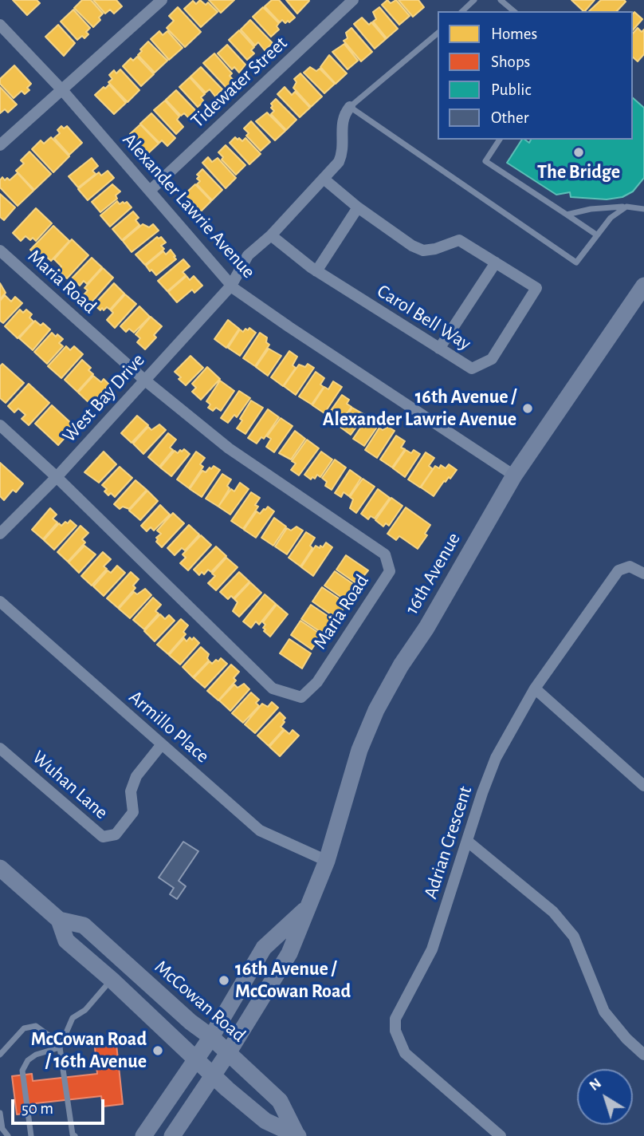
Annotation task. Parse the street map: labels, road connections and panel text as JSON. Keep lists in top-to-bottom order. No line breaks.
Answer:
{"streets":{"main road":["16th Avenue","McCowan Road"],"street":["Tidewater Street","Alexander Lawrie Avenue","Maria Road","Carol Bell Way","West Bay Drive","Armillo Place","Wuhan Lane","Adrian Crescent"]},"crossings":[["Tidewater Street","Alexander Lawrie Avenue"],["Alexander Lawrie Avenue","West Bay Drive"],["Alexander Lawrie Avenue","16th Avenue"],["Maria Road","West Bay Drive"],["Carol Bell Way","West Bay Drive"],["16th Avenue","Armillo Place"],["16th Avenue","McCowan Road"],["Armillo Place","Wuhan Lane"]],"places":["The Bridge","16th Avenue / Alexander Lawrie Avenue","16th Avenue / McCowan Road","McCowan Road / 16th Avenue"],"legend":["Homes","Shops","Public","Other"],"scale_bar":"50 m","north":"top left"}
